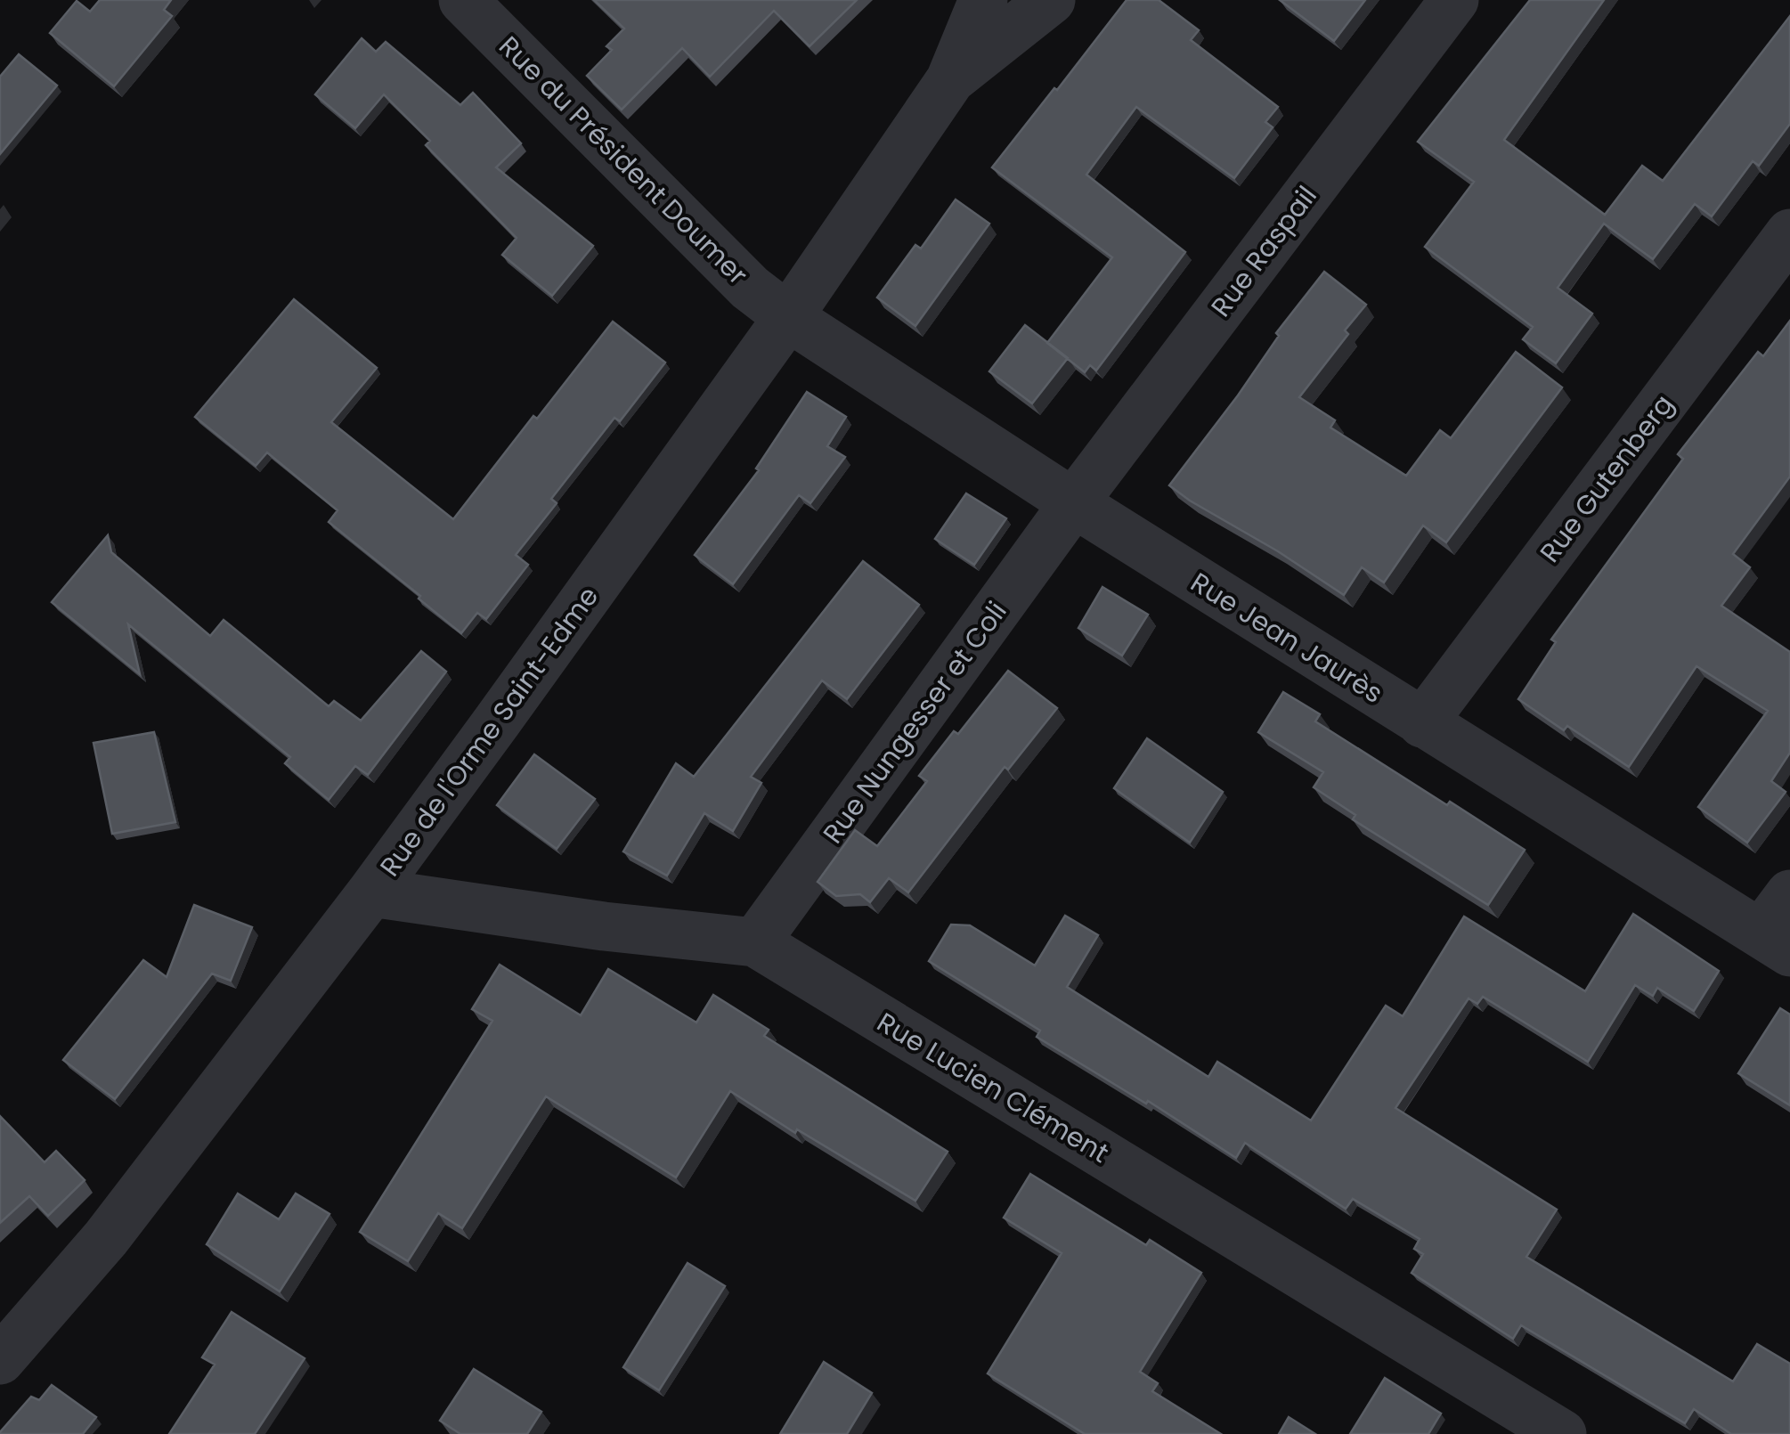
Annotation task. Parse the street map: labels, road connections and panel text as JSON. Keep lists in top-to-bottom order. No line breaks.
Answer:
{"streets":{"street":["Rue du Président Doumer","Rue Raspail","Rue Gutenberg","Rue Jean Jaurès","Rue Nungesser et Coli","Rue de l'Orme Saint-Edme","Rue Lucien Clément"]},"crossings":[["Rue du Président Doumer","Rue Jean Jaurès"],["Rue du Président Doumer","Rue de l'Orme Saint-Edme"],["Rue Raspail","Rue Jean Jaurès"],["Rue Raspail","Rue Nungesser et Coli"],["Rue Gutenberg","Rue Jean Jaurès"],["Rue Jean Jaurès","Rue Nungesser et Coli"],["Rue Jean Jaurès","Rue de l'Orme Saint-Edme"],["Rue Nungesser et Coli","Rue Lucien Clément"],["Rue de l'Orme Saint-Edme","Rue Lucien Clément"]]}
